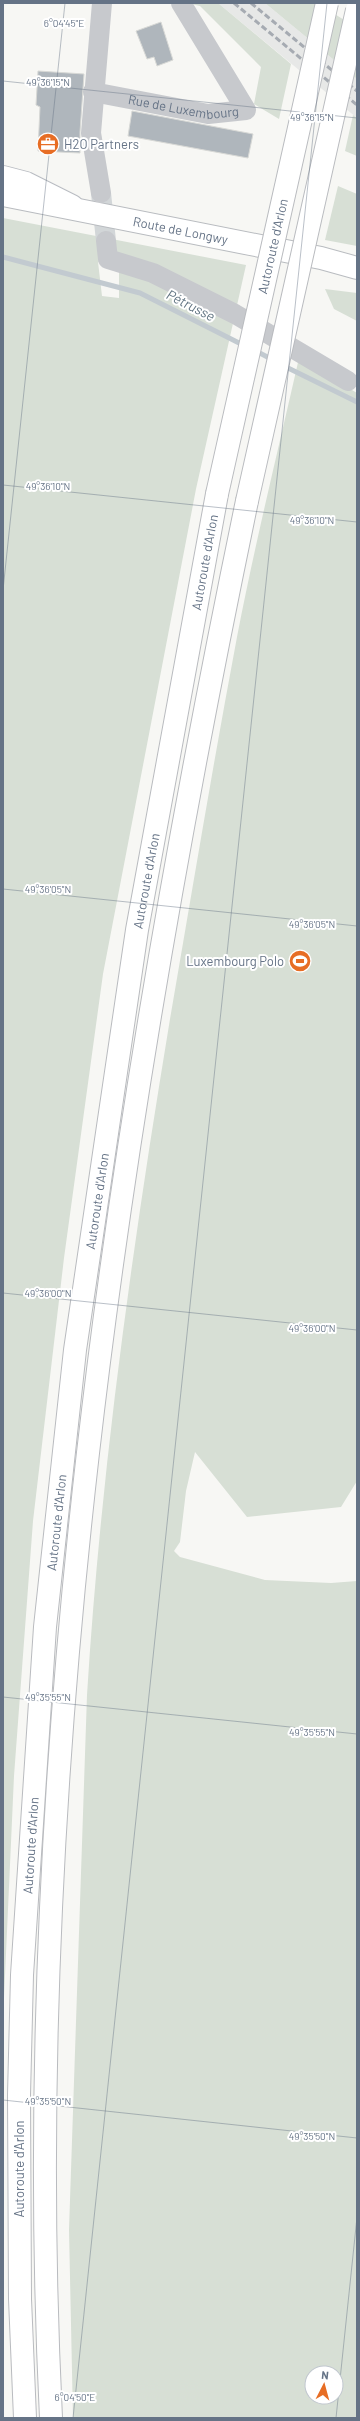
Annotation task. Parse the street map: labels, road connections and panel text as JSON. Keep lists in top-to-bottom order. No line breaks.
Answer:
{"streets":{"main road":["Route de Longwy","Autoroute d'Arlon"],"street":["Rue de Luxembourg"]},"water":["Pétrusse"],"places":{"office":["H2O Partners"],"sports":["Luxembourg Polo"]},"north":"top","coordinates":["6°04'45\"E","49°36'15\"N","49°36'10\"N","49°36'05\"N","49°36'00\"N","49°35'55\"N","49°35'50\"N","6°04'50\"E"]}
